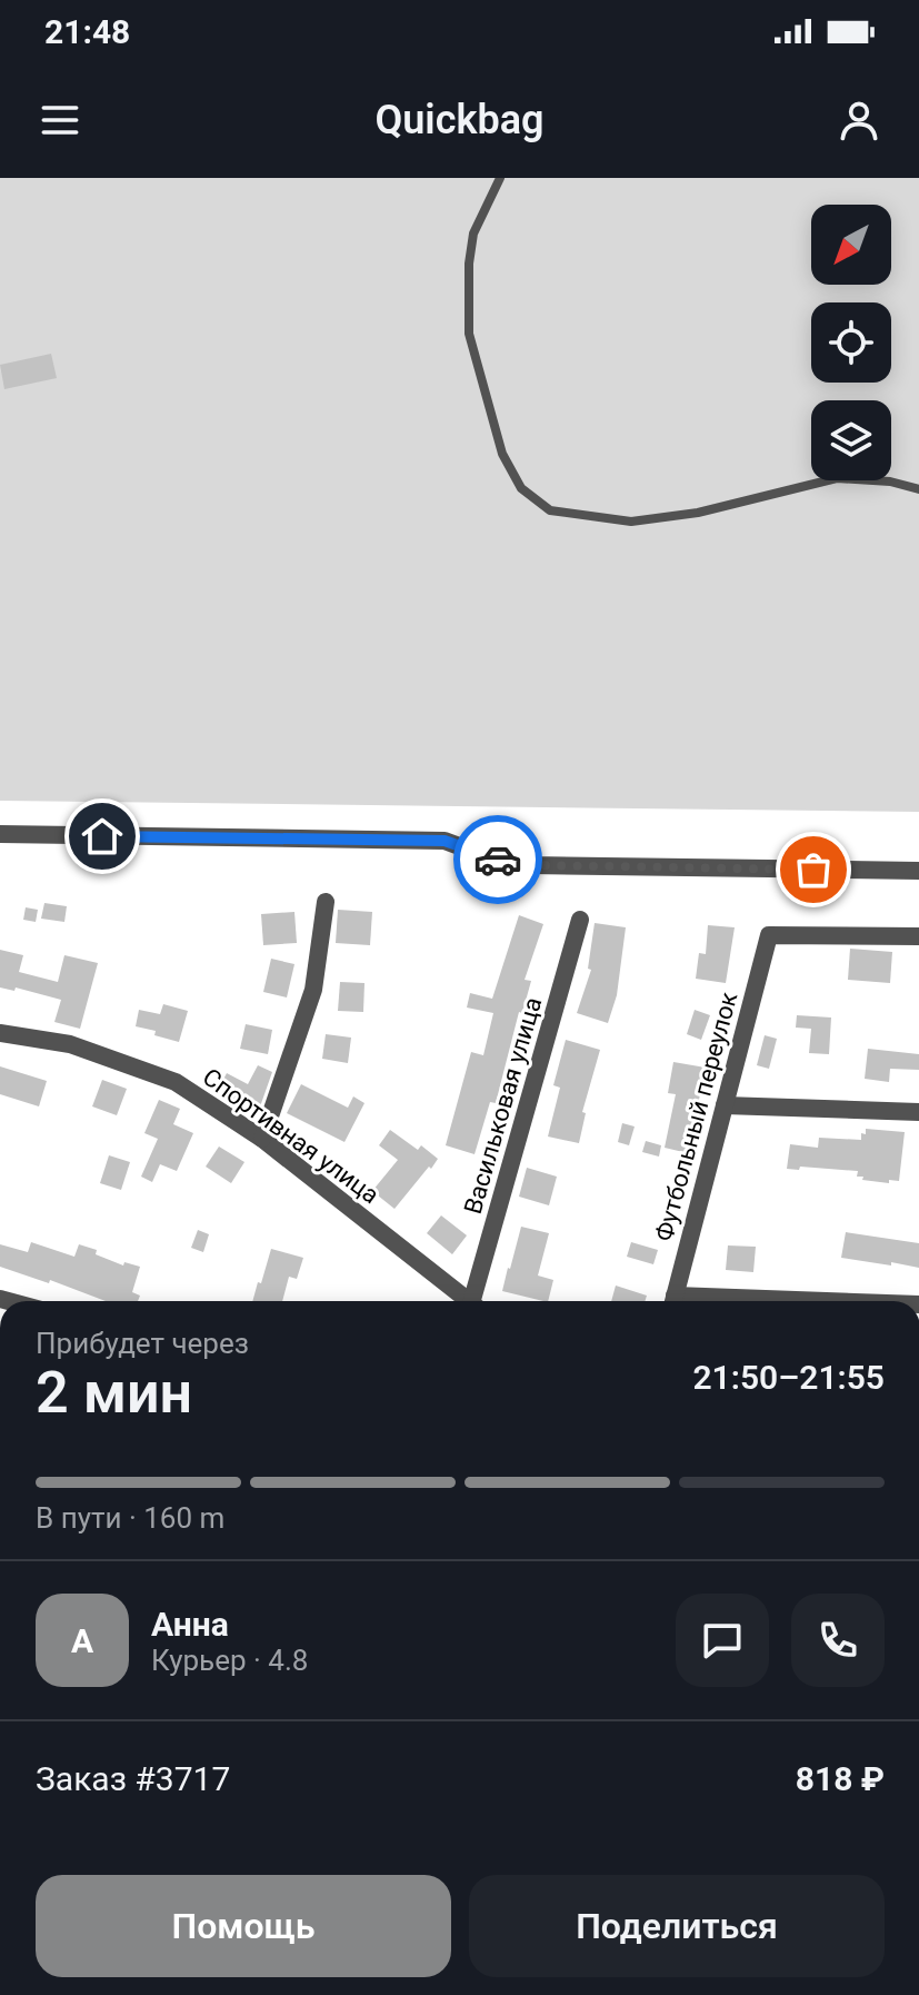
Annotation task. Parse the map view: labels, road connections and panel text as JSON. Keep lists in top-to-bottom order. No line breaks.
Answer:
{"streets":{"street":["Васильковая улица","Футбольный переулок","Спортивная улица"]},"north":"bottom left","page":{"status":"21:48","header":"Quickbag","heading":["2 мин","Прибудет через","21:50–21:55"],"panel":["Анна","Курьер · 4.8","Заказ #3717","818 ₽"],"bar":"В пути · 160 m","round":"А","buttons":["Помощь","Поделиться"]}}
